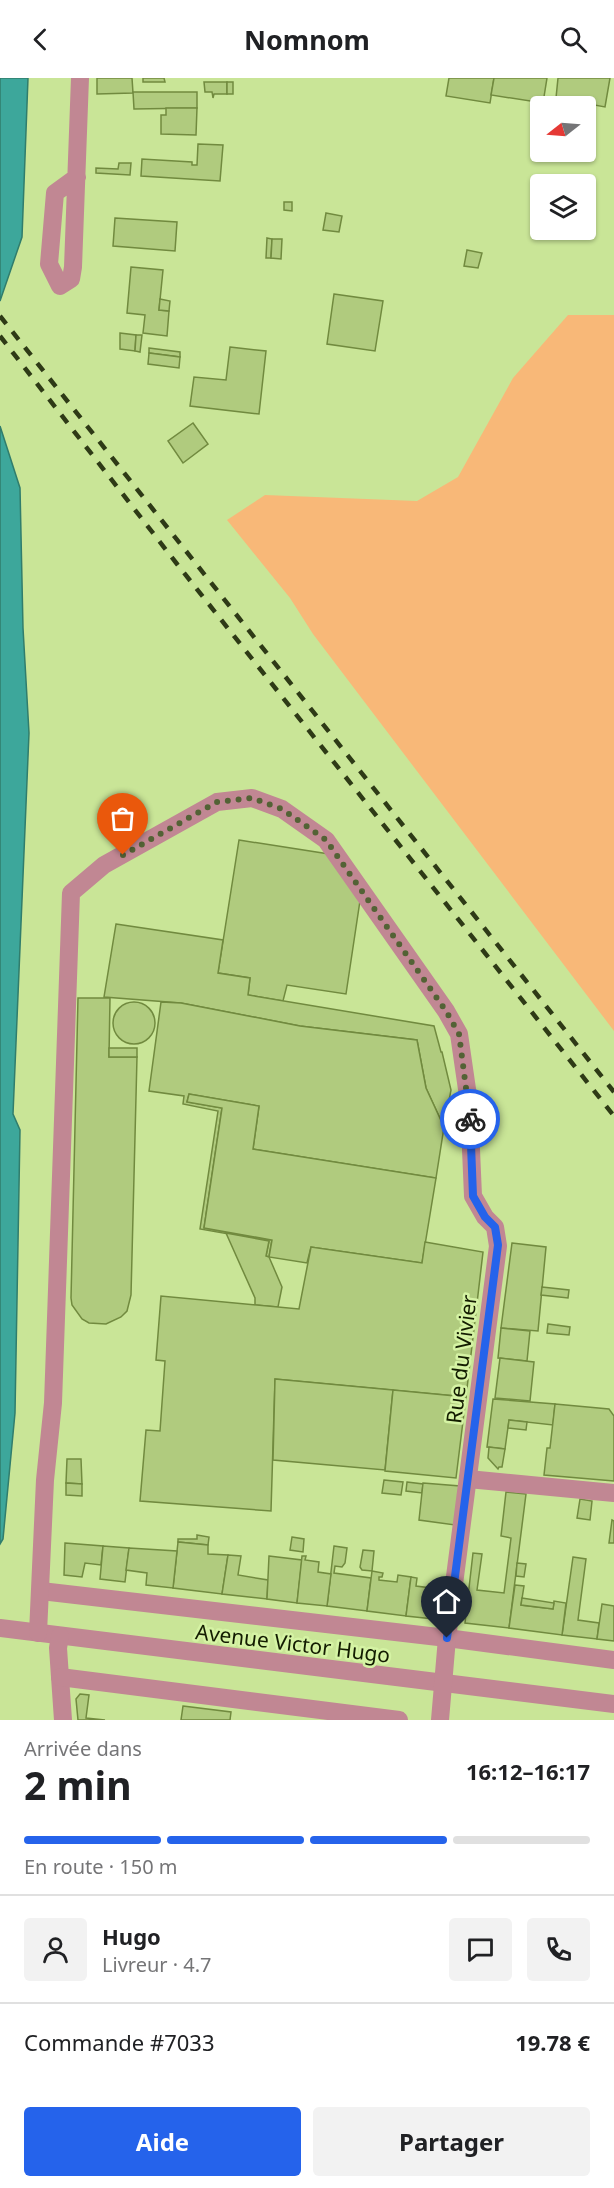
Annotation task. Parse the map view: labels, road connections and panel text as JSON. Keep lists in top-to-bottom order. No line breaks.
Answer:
{"streets":{"street":["Rue du Vivier","Avenue Victor Hugo"]},"crossings":[["Rue du Vivier","Avenue Victor Hugo"]],"north":"left","page":{"header":"Nomnom","heading":["2 min","Arrivée dans","16:12–16:17"],"panel":["Hugo","Livreur · 4.7","Commande #7033","19.78 €"],"bar":"En route · 150 m","buttons":["Aide","Partager"]}}
